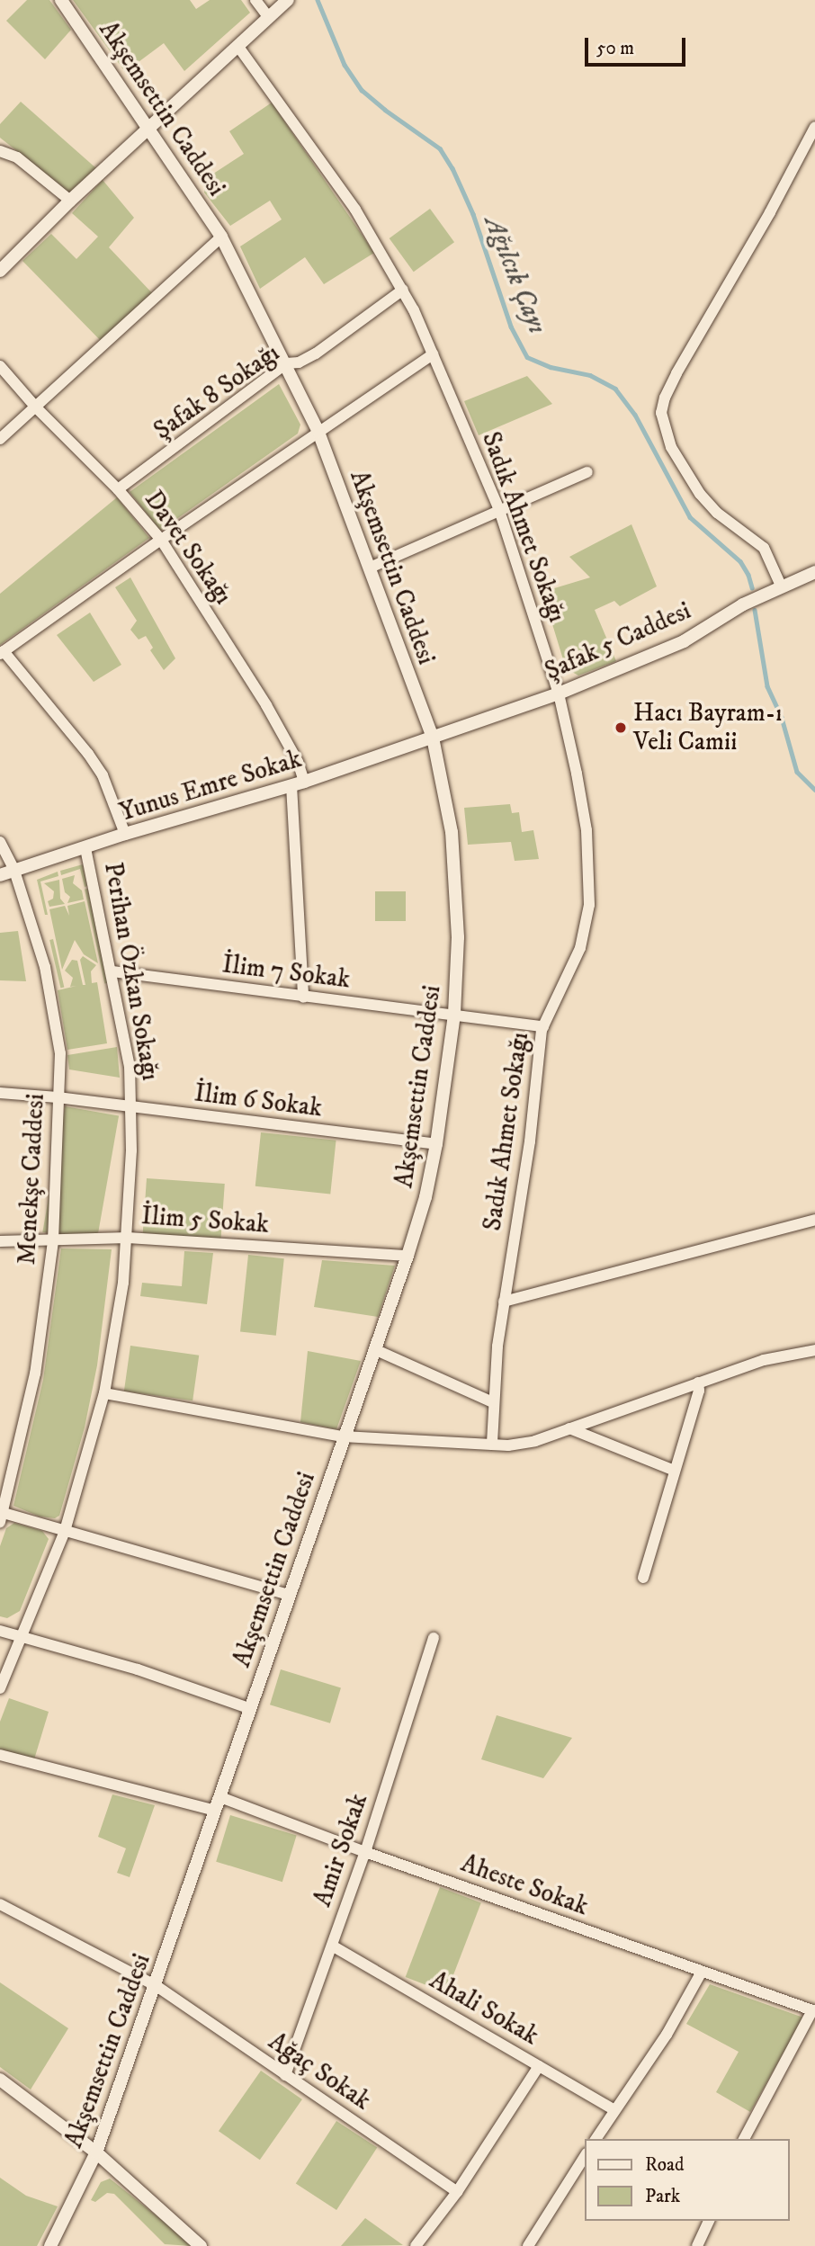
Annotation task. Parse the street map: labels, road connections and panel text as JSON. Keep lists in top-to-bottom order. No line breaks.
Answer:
{"streets":{"street":["Akşemsettin Caddesi","Şafak 8 Sokağı","Sadık Ahmet Sokağı","Davet Sokağı","Şafak 5 Caddesi","Yunus Emre Sokak","Perihan Özkan Sokağı","İlim 7 Sokak","İlim 6 Sokak","Menekşe Caddesi","İlim 5 Sokak","Amir Sokak","Aheste Sokak","Ahali Sokak","Ağaç Sokak"]},"crossings":[["Akşemsettin Caddesi","Şafak 8 Sokağı"],["Akşemsettin Caddesi","Şafak 5 Caddesi"],["Akşemsettin Caddesi","Yunus Emre Sokak"],["Akşemsettin Caddesi","İlim 7 Sokak"],["Akşemsettin Caddesi","İlim 6 Sokak"],["Akşemsettin Caddesi","İlim 5 Sokak"],["Akşemsettin Caddesi","Aheste Sokak"],["Akşemsettin Caddesi","Ağaç Sokak"],["Şafak 8 Sokağı","Sadık Ahmet Sokağı"],["Şafak 8 Sokağı","Davet Sokağı"],["Sadık Ahmet Sokağı","Şafak 5 Caddesi"],["Sadık Ahmet Sokağı","İlim 7 Sokak"],["Davet Sokağı","Yunus Emre Sokak"],["Davet Sokağı","İlim 7 Sokak"],["Şafak 5 Caddesi","Yunus Emre Sokak"],["Yunus Emre Sokak","Perihan Özkan Sokağı"],["Yunus Emre Sokak","Menekşe Caddesi"],["Perihan Özkan Sokağı","İlim 7 Sokak"],["Perihan Özkan Sokağı","İlim 6 Sokak"],["Perihan Özkan Sokağı","İlim 5 Sokak"],["İlim 6 Sokak","Menekşe Caddesi"],["Menekşe Caddesi","İlim 5 Sokak"],["Amir Sokak","Aheste Sokak"],["Amir Sokak","Ahali Sokak"],["Amir Sokak","Ağaç Sokak"]],"water":["Ağılcık Çayı"],"places":["Hacı Bayram-ı Veli Camii"],"legend":["Road","Park"],"scale_bar":"50 m"}
